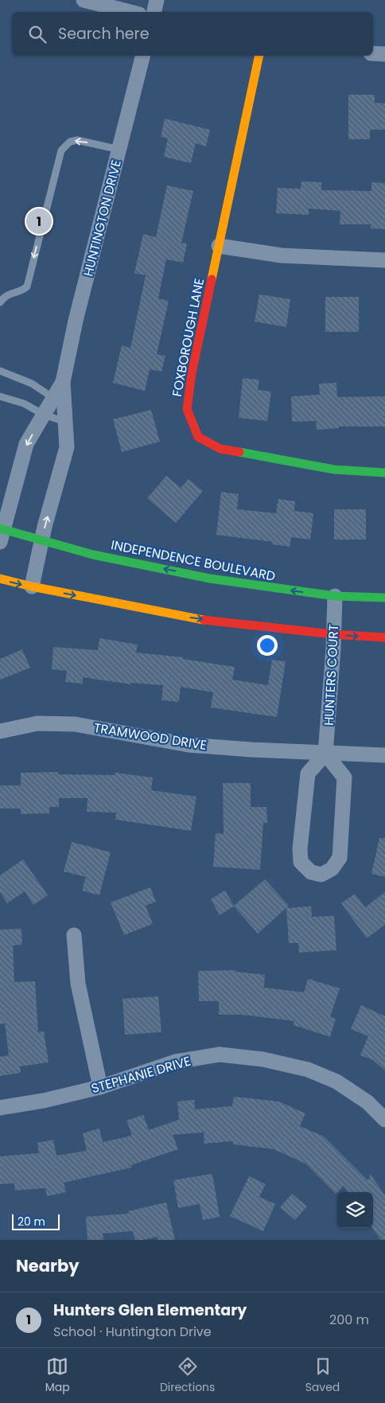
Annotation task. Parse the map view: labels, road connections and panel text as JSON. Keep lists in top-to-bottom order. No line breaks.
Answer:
{"streets":{"main road":["FOXBOROUGH LANE","INDEPENDENCE BOULEVARD"],"street":["HUNTINGTON DRIVE","HUNTERS COURT","TRAMWOOD DRIVE","STEPHANIE DRIVE"]},"crossings":[["HUNTINGTON DRIVE","INDEPENDENCE BOULEVARD"],["INDEPENDENCE BOULEVARD","HUNTERS COURT"],["HUNTERS COURT","TRAMWOOD DRIVE"]],"scale_bar":"20 m","page":{"search":"Search here","pins":"1","scale":"20 m","heading":"Nearby","list":[{"mark":"1","name":"Hunters Glen Elementary","note":"School · Huntington Drive","value":"200 m"}],"nav":["Map","Directions","Saved"]}}
